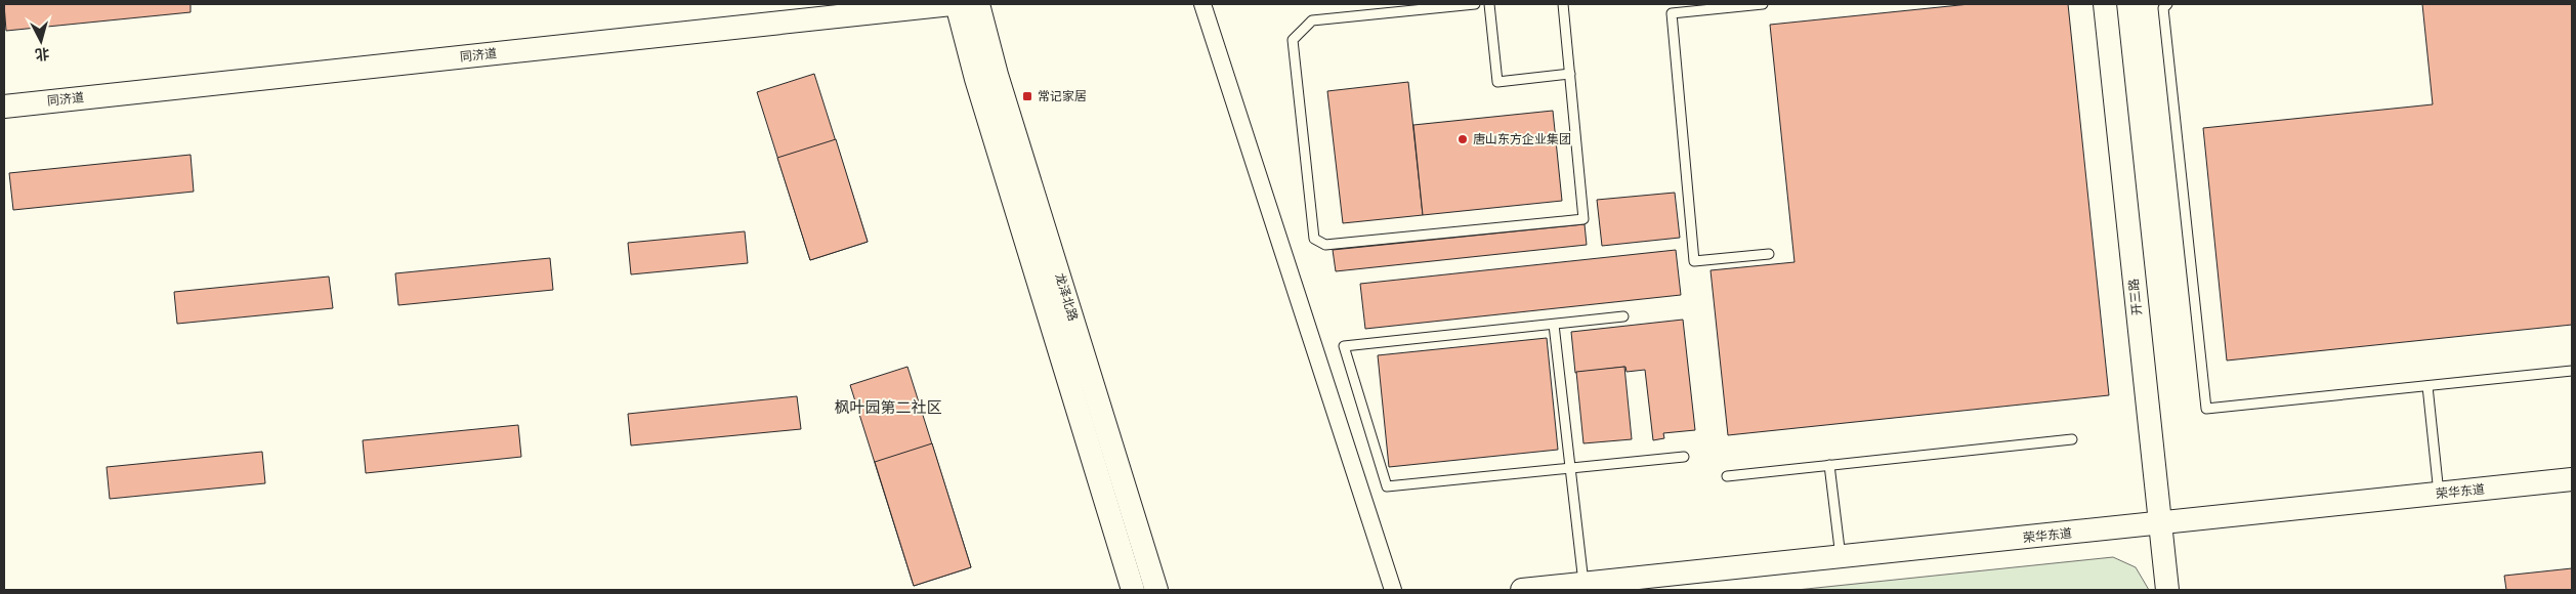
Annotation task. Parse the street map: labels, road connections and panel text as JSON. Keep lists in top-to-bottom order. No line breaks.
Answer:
{"streets":{"street":["同济道","龙泽北路","开三路","荣华东道"]},"crossings":[["开三路","荣华东道"]],"districts":["枫叶园第二社区"],"places":{"transit":["常记家居"],"other":["唐山东方企业集团"]},"north":"bottom"}
